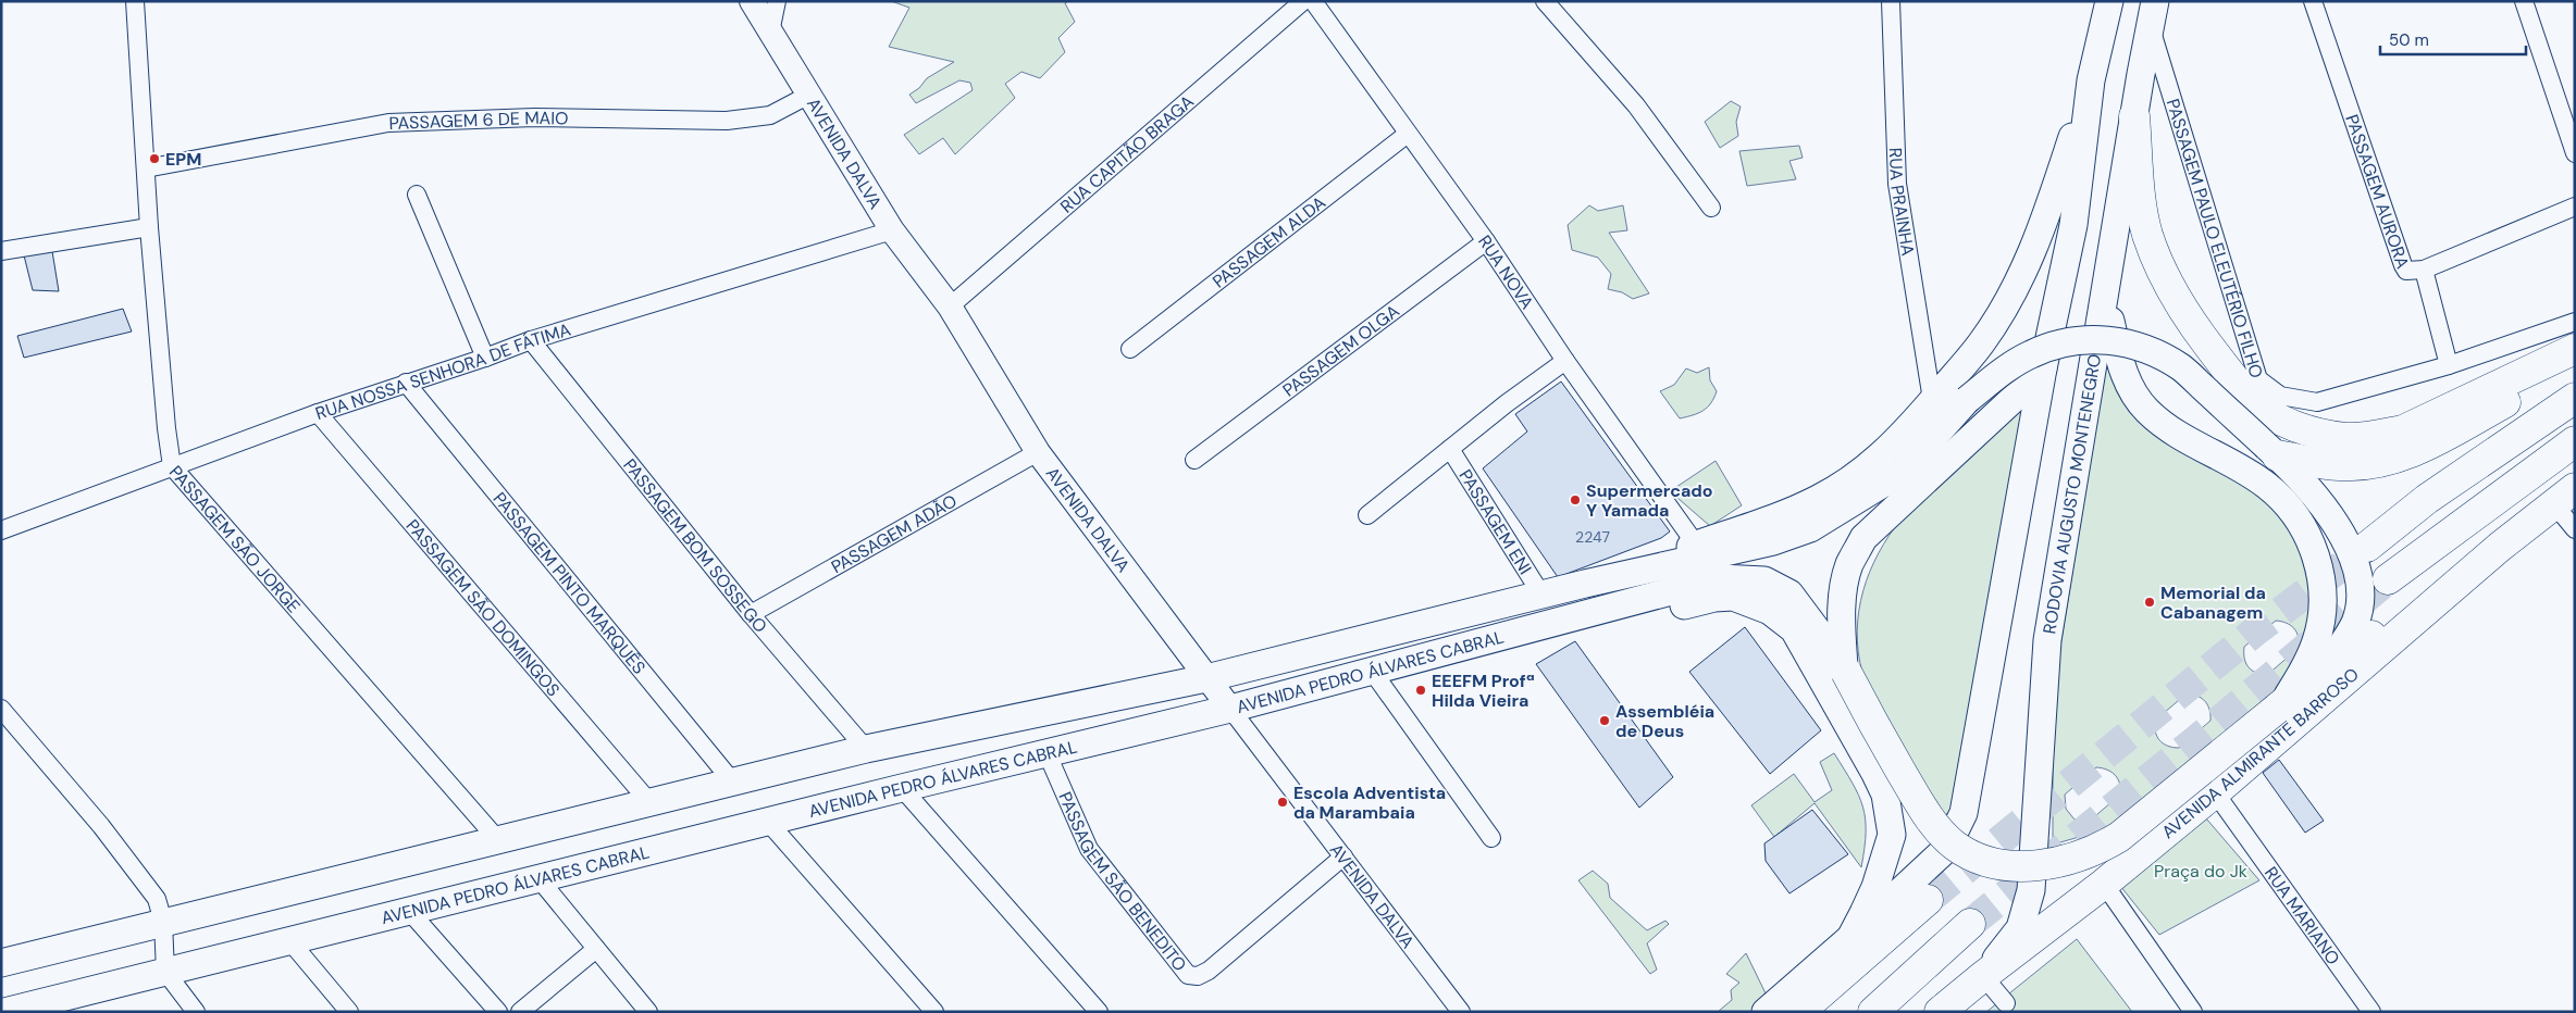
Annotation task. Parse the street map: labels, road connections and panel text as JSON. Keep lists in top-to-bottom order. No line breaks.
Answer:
{"streets":{"highway":["AVENIDA ALMIRANTE BARROSO"],"main road":["RODOVIA AUGUSTO MONTENEGRO","AVENIDA PEDRO ÁLVARES CABRAL"],"street":["PASSAGEM 6 DE MAIO","AVENIDA DALVA","RUA CAPITÃO BRAGA","PASSAGEM AURORA","RUA PRAINHA","PASSAGEM PAULO ELEUTÉRIO FILHO","PASSAGEM ALDA","RUA NOVA","PASSAGEM OLGA","RUA NOSSA SENHORA DE FÁTIMA","PASSAGEM ENI","PASSAGEM ADÃO","PASSAGEM SÃO JORGE","PASSAGEM BOM SOSSEGO","PASSAGEM PINTO MARQUÊS","PASSAGEM SÃO DOMINGOS","PASSAGEM SÃO BENEDITO","RUA MARIANO"]},"crossings":[["PASSAGEM 6 DE MAIO","AVENIDA DALVA"],["PASSAGEM 6 DE MAIO","PASSAGEM SÃO JORGE"],["AVENIDA DALVA","RUA CAPITÃO BRAGA"],["AVENIDA DALVA","RUA NOSSA SENHORA DE FÁTIMA"],["AVENIDA DALVA","PASSAGEM ADÃO"],["AVENIDA DALVA","AVENIDA PEDRO ÁLVARES CABRAL"],["AVENIDA DALVA","PASSAGEM SÃO BENEDITO"],["PASSAGEM AURORA","PASSAGEM PAULO ELEUTÉRIO FILHO"],["PASSAGEM PAULO ELEUTÉRIO FILHO","RODOVIA AUGUSTO MONTENEGRO"],["PASSAGEM ALDA","RUA NOVA"],["RUA NOVA","PASSAGEM OLGA"],["RUA NOVA","PASSAGEM ENI"],["RUA NOSSA SENHORA DE FÁTIMA","PASSAGEM SÃO JORGE"],["RUA NOSSA SENHORA DE FÁTIMA","PASSAGEM BOM SOSSEGO"],["RUA NOSSA SENHORA DE FÁTIMA","PASSAGEM PINTO MARQUÊS"],["RUA NOSSA SENHORA DE FÁTIMA","PASSAGEM SÃO DOMINGOS"],["RODOVIA AUGUSTO MONTENEGRO","AVENIDA ALMIRANTE BARROSO"],["PASSAGEM ENI","AVENIDA PEDRO ÁLVARES CABRAL"],["PASSAGEM ADÃO","PASSAGEM BOM SOSSEGO"],["PASSAGEM SÃO JORGE","AVENIDA PEDRO ÁLVARES CABRAL"],["PASSAGEM BOM SOSSEGO","AVENIDA PEDRO ÁLVARES CABRAL"],["PASSAGEM PINTO MARQUÊS","AVENIDA PEDRO ÁLVARES CABRAL"],["PASSAGEM SÃO DOMINGOS","AVENIDA PEDRO ÁLVARES CABRAL"],["AVENIDA PEDRO ÁLVARES CABRAL","PASSAGEM SÃO BENEDITO"],["AVENIDA ALMIRANTE BARROSO","RUA MARIANO"]],"parks":["Praça do Jk"],"places":["EPM","Supermercado Y Yamada","Memorial da Cabanagem","EEEFM Profª Hilda Vieira","Assembléia de Deus","Escola Adventista da Marambaia"],"house_numbers":["2247"],"scale_bar":"50 m"}
